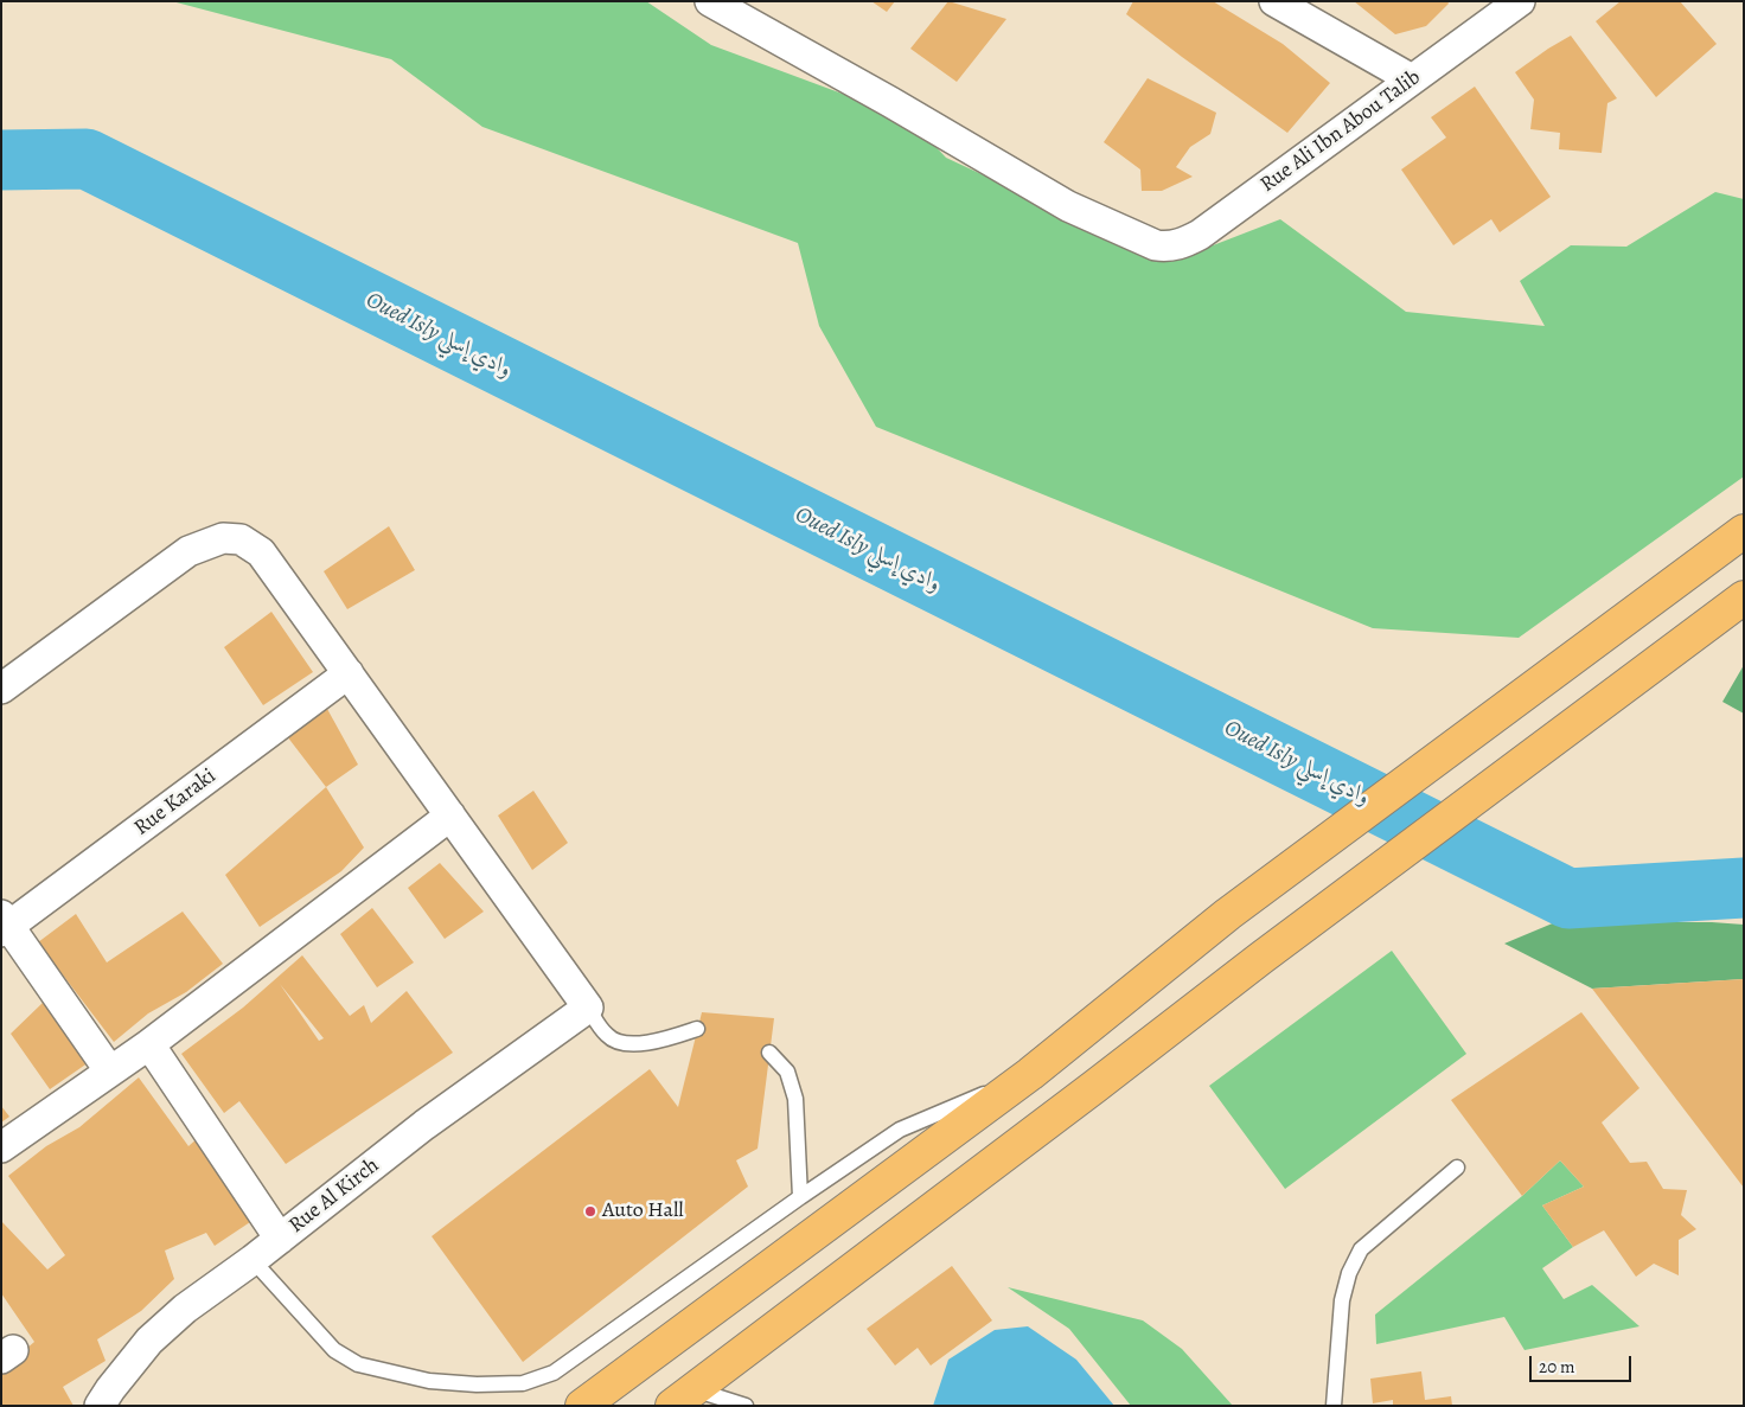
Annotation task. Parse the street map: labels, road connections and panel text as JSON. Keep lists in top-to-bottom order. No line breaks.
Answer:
{"streets":{"street":["Rue Ali Ibn Abou Talib","Rue Karaki","Rue Al Kirch"]},"water":["Oued Isly وادي إسلي"],"places":["Auto Hall"],"scale_bar":"20 m"}
